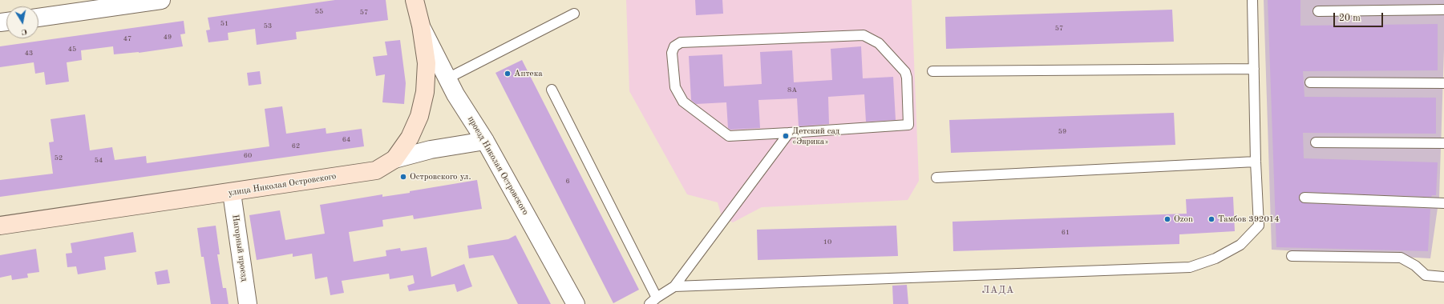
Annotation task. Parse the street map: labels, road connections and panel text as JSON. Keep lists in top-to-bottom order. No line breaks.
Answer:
{"streets":{"street":["проезд Николая Островского","улица Николая Островского","Нагорный проезд"]},"crossings":[["проезд Николая Островского","улица Николая Островского"],["улица Николая Островского","Нагорный проезд"]],"districts":["ЛАДА"],"places":["Аптека","Детский сад «Эврика»","Островского ул.","Ozon","Тамбов 392014"],"house_numbers":["55","57","51","53","57","49","47","45","43","8А","59","64","62","60","52","54","6","61","10"],"scale_bar":"20 m","north":"bottom"}
